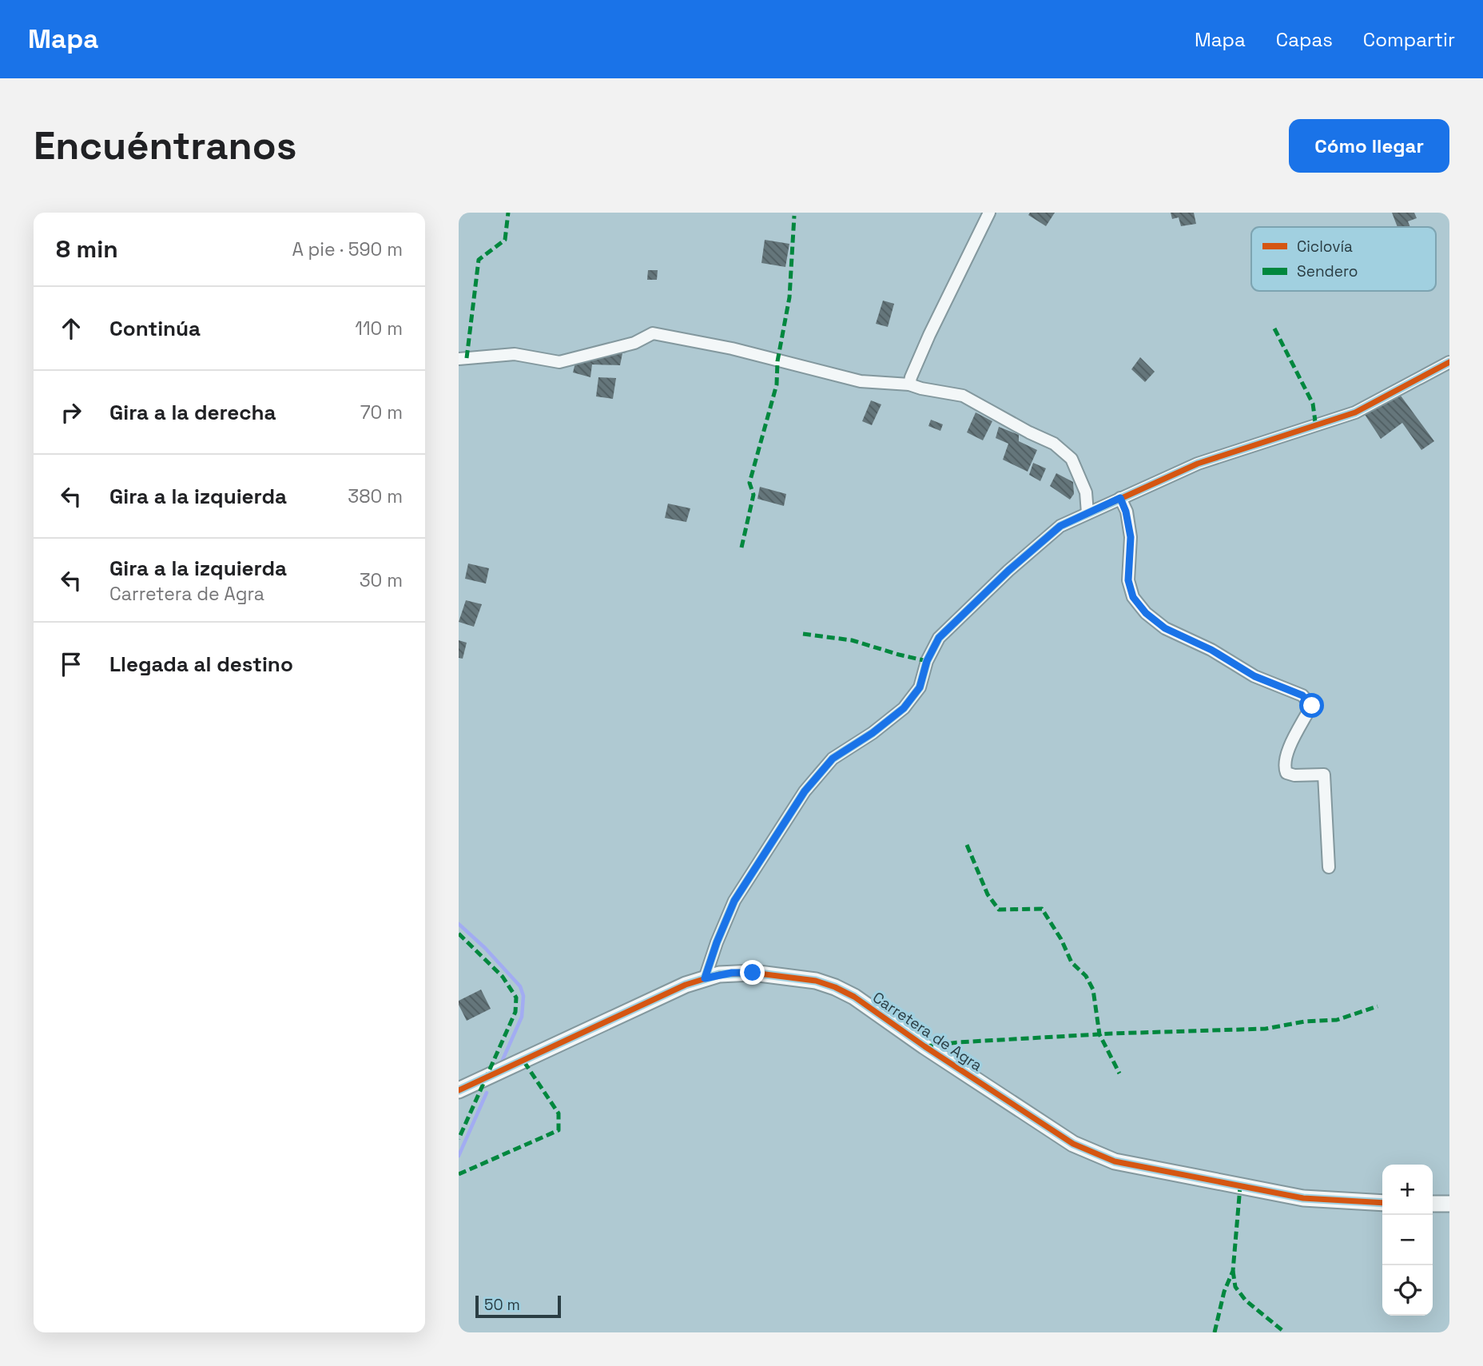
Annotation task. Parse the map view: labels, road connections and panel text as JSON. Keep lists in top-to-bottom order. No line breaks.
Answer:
{"streets":{"street":["Carretera de Agra"]},"legend":["Ciclovía","Sendero"],"scale_bar":"50 m","page":{"header":"Mapa","nav":["Mapa","Capas","Compartir"],"buttons":"Cómo llegar","title":"Encuéntranos","heading":["8 min","A pie · 590 m"],"list":[["Continúa","110 m"],["Gira a la derecha","70 m"],["Gira a la izquierda","380 m"],["Gira a la izquierda","Carretera de Agra","30 m"],"Llegada al destino"],"map_buttons":["+","−"],"scale":"50 m"}}
